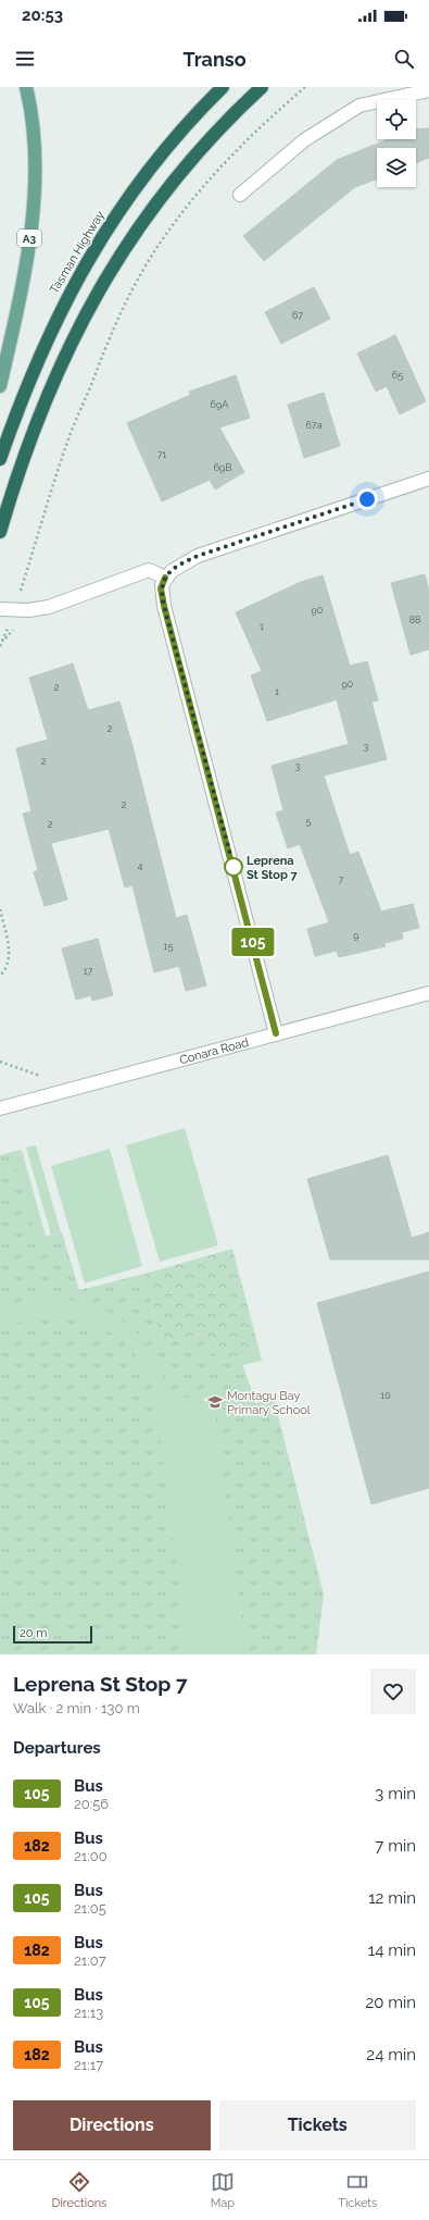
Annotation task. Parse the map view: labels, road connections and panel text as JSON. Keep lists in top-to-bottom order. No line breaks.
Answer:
{"streets":{"highway":["Tasman Highway"],"main road":["A3"],"street":["Conara Road"]},"places":{"other":["Leprena St Stop 7"],"school or university":["Montagu Bay Primary School"]},"lines":["bus line 105"],"house_numbers":["67","65","69A","67a","71","69B","90","88","1","90","2","1","2","3","2","3","2","5","2","4","7","9","15","17","10"],"scale_bar":"20 m","page":{"status":"20:53","header":"Transo","on_map":"105","scale":"20 m","heading":[["Leprena St Stop 7","Walk · 2 min · 130 m"],"Departures"],"list":[{"mark":"105","name":"Bus","note":"20:56","value":"3 min"},{"mark":"182","name":"Bus","note":"21:00","value":"7 min"},{"mark":"105","name":"Bus","note":"21:05","value":"12 min"},{"mark":"182","name":"Bus","note":"21:07","value":"14 min"},{"mark":"105","name":"Bus","note":"21:13","value":"20 min"},{"mark":"182","name":"Bus","note":"21:17","value":"24 min"}],"buttons":["Directions","Tickets"],"tabs":["Directions","Map","Tickets"]}}
